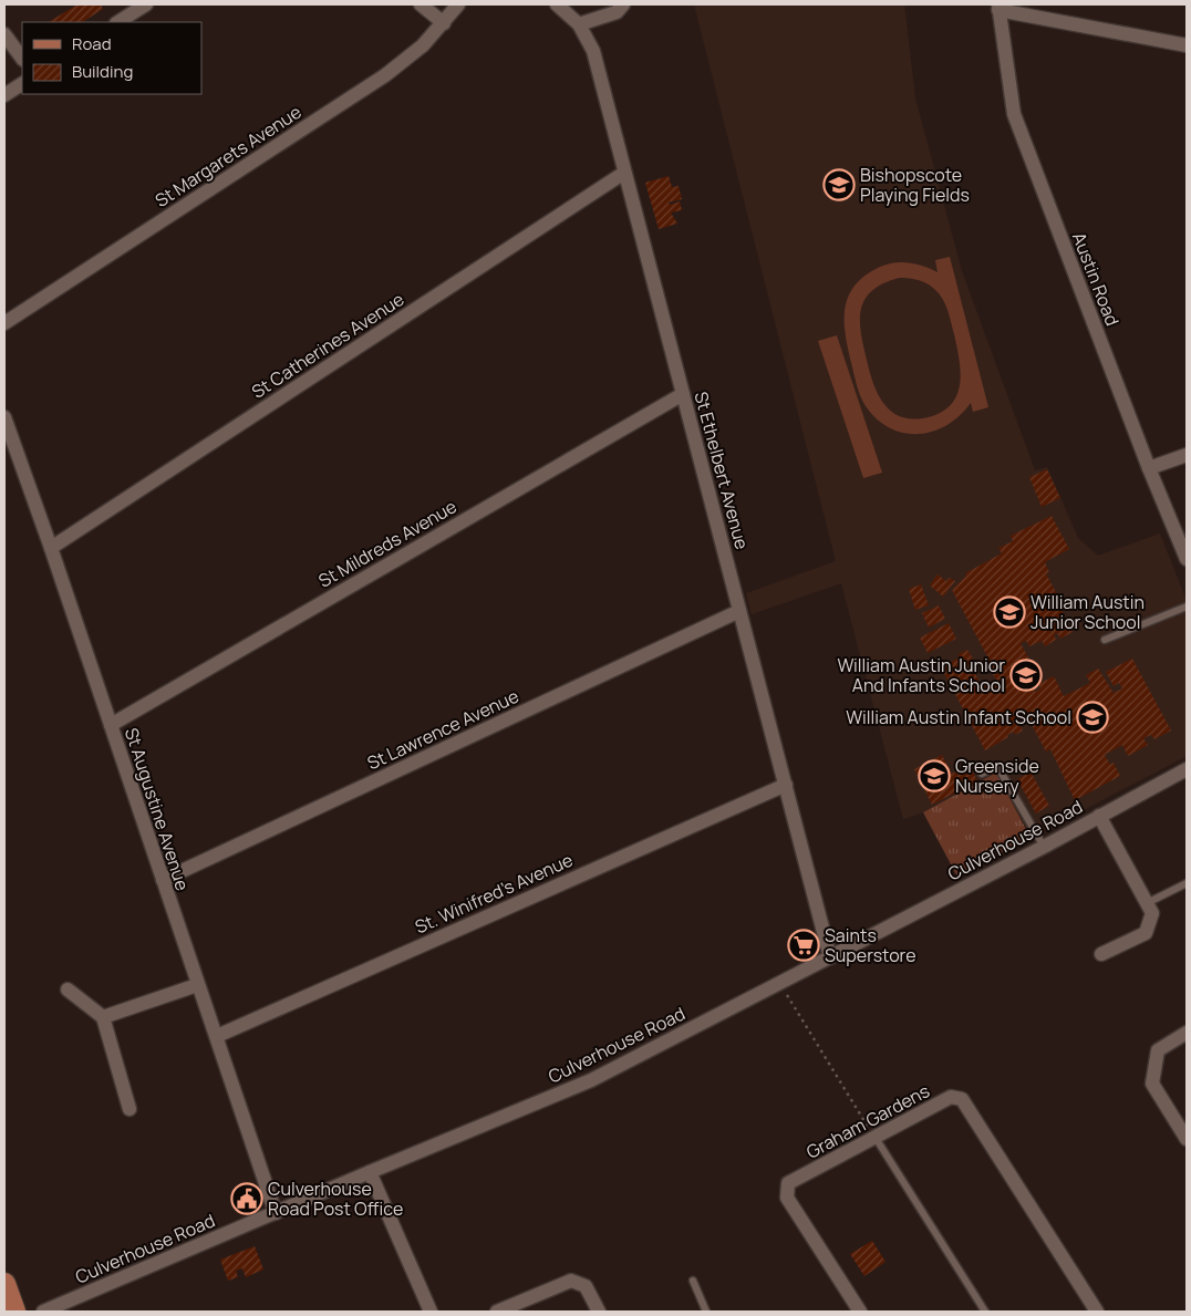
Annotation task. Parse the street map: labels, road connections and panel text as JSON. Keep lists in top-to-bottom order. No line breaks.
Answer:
{"streets":{"street":["St Margarets Avenue","Austin Road","St Catherines Avenue","St Ethelbert Avenue","St Mildreds Avenue","St Lawrence Avenue","St Augustine Avenue","Culverhouse Road","St. Winifred's Avenue","Graham Gardens"]},"crossings":[["St Catherines Avenue","St Ethelbert Avenue"],["St Catherines Avenue","St Augustine Avenue"],["St Ethelbert Avenue","St Mildreds Avenue"],["St Ethelbert Avenue","St Lawrence Avenue"],["St Ethelbert Avenue","Culverhouse Road"],["St Ethelbert Avenue","St. Winifred's Avenue"],["St Mildreds Avenue","St Augustine Avenue"],["St Lawrence Avenue","St Augustine Avenue"],["St Augustine Avenue","Culverhouse Road"],["St Augustine Avenue","St. Winifred's Avenue"]],"places":{"school or university":["Bishopscote Playing Fields","William Austin Junior School","William Austin Junior And Infants School","William Austin Infant School","Greenside Nursery"],"supermarket":["Saints Superstore"],"public building":["Culverhouse Road Post Office"]},"legend":["Road","Building"]}
